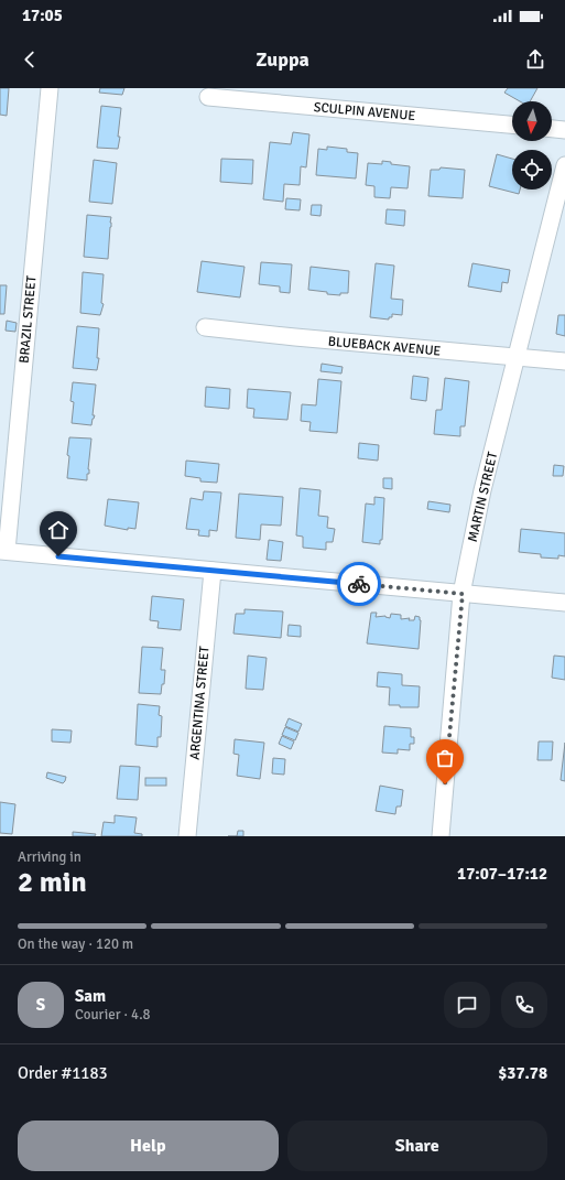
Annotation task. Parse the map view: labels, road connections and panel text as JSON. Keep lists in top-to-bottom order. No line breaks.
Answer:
{"streets":{"street":["SCULPIN AVENUE","BRAZIL STREET","BLUEBACK AVENUE","MARTIN STREET","ARGENTINA STREET"]},"crossings":[["BLUEBACK AVENUE","MARTIN STREET"]],"north":"bottom","page":{"status":"17:05","header":"Zuppa","heading":["2 min","Arriving in","17:07–17:12"],"panel":["Sam","Courier · 4.8","Order #1183","$37.78"],"bar":"On the way · 120 m","round":"S","buttons":["Help","Share"]}}
